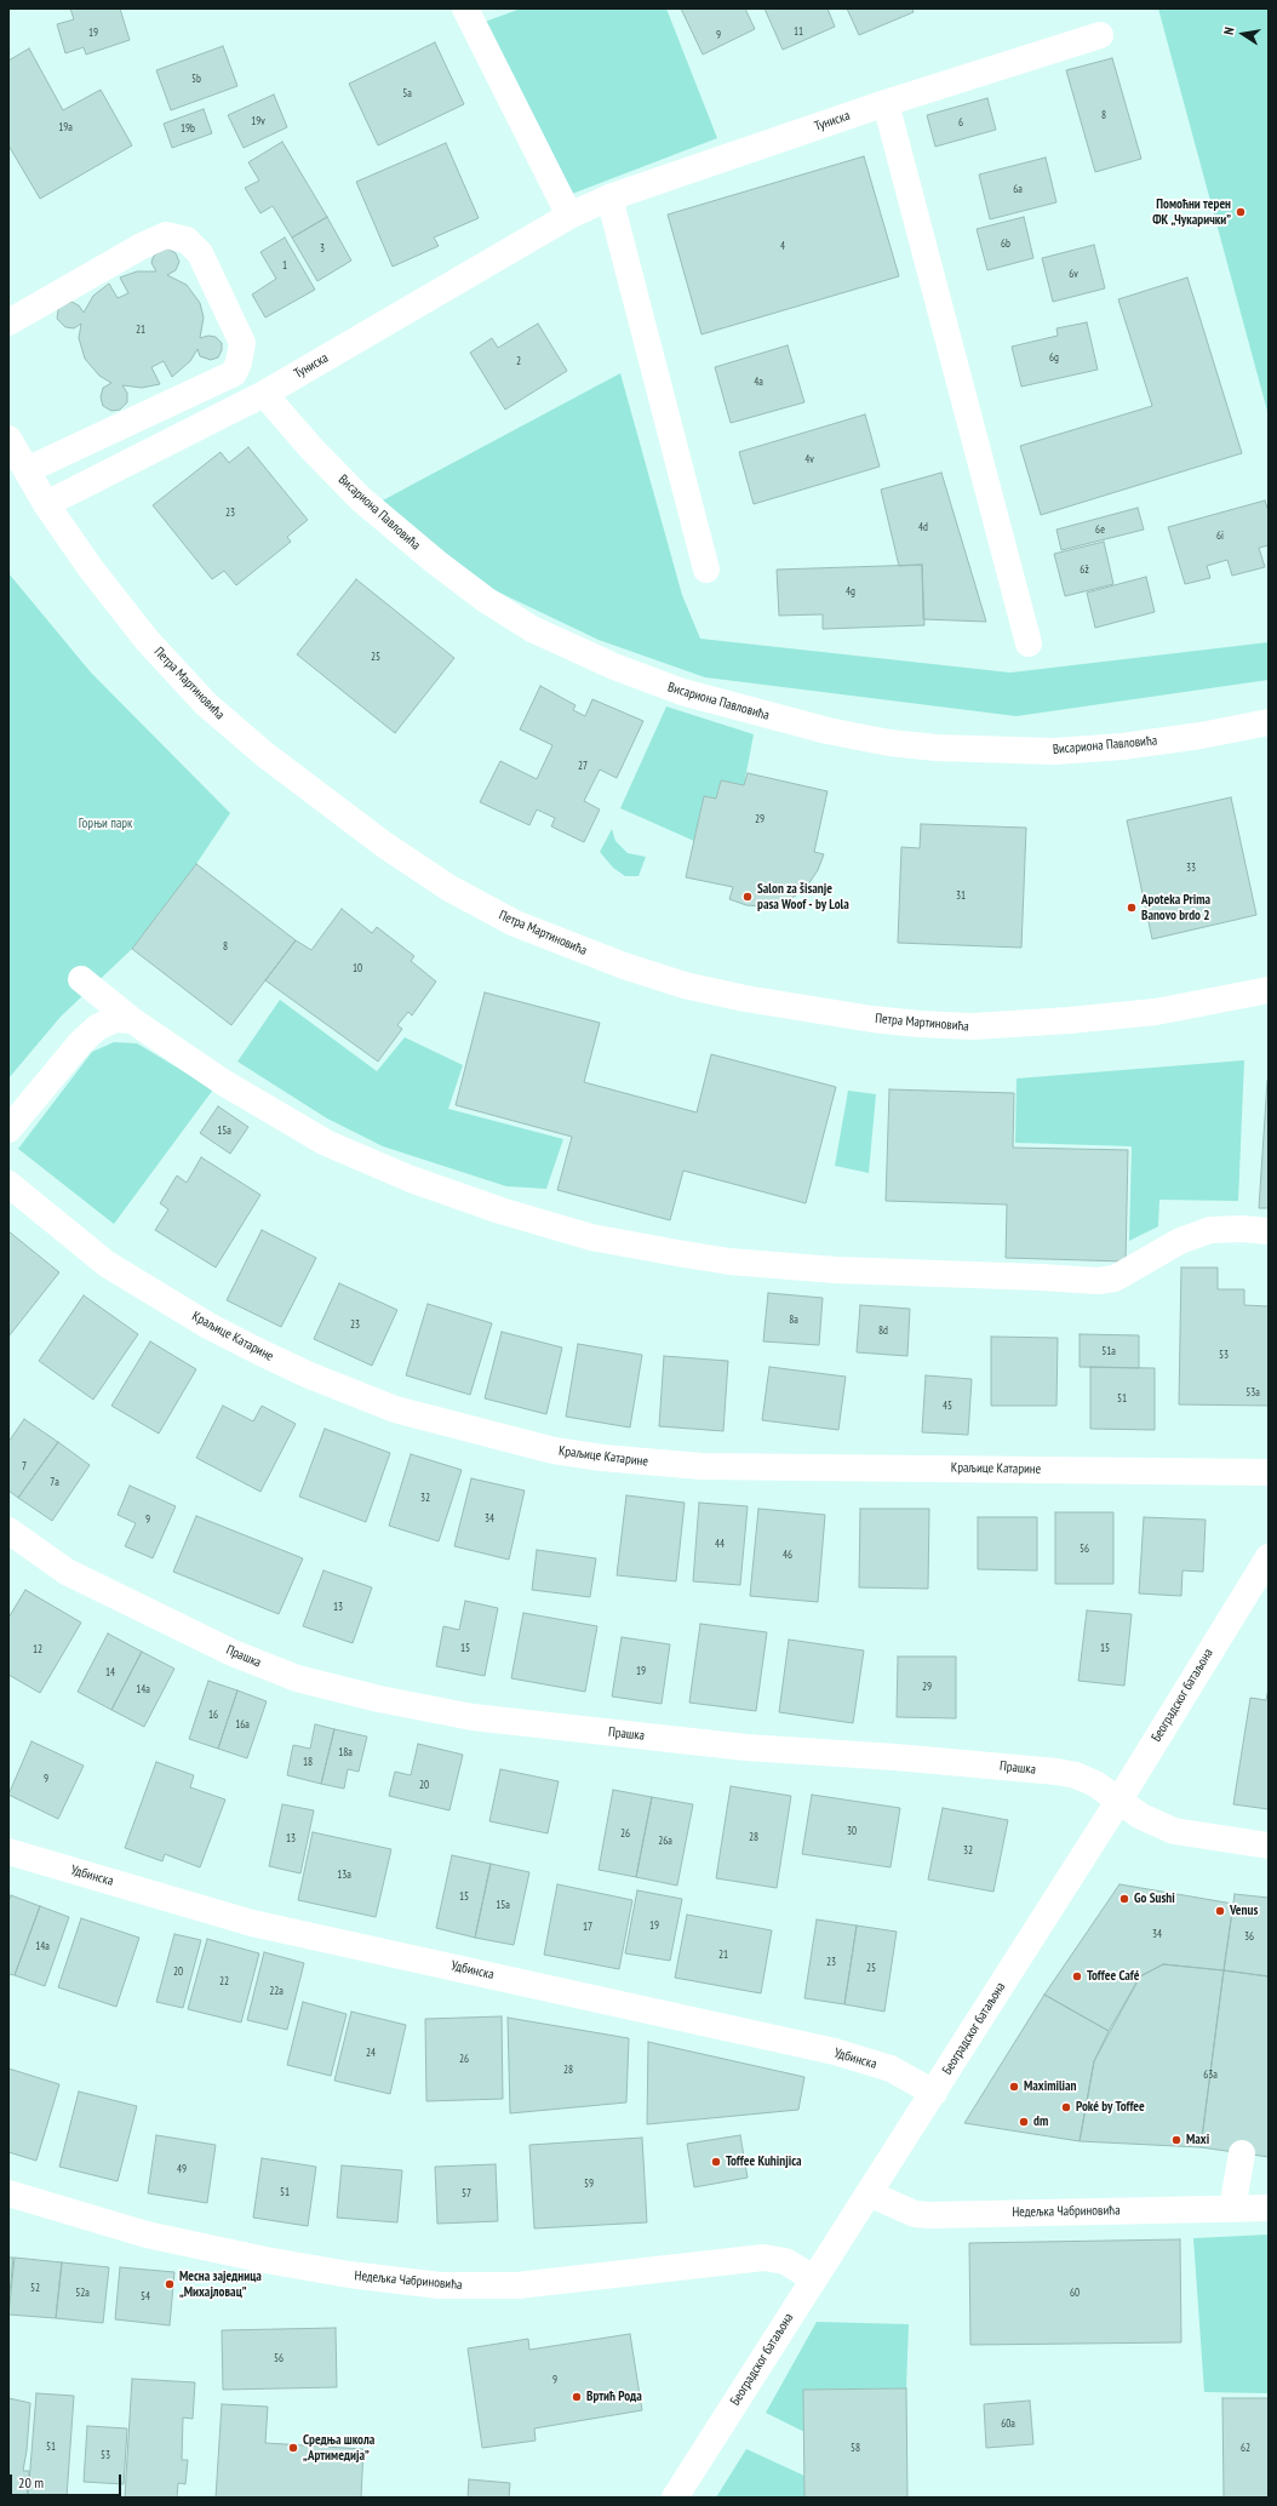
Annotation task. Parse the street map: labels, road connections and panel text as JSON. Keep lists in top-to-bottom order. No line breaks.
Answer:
{"streets":{"street":["Туниска","Висариона Павловића","Петра Мартиновића","Краљице Катарине","Прашка","Београдског батаљона","Удбинска","Недељка Чабриновића"]},"crossings":[["Туниска","Висариона Павловића"],["Туниска","Петра Мартиновића"],["Прашка","Београдског батаљона"],["Београдског батаљона","Удбинска"],["Београдског батаљона","Недељка Чабриновића"]],"parks":["Горњи парк"],"places":["Помоћни терен ФК „Чукарички”","Salon za šisanje pasa Woof - by Lola","Apoteka Prima Banovo brdo 2","Go Sushi","Venus","Toffee Café","Maximilian","Poké by Toffee","dm","Maxi","Toffee Kuhinjica","Месна заједница „Михајловац”","Вртић Рода","Средња школа „Артимедија”"],"house_numbers":["11","19","9","5b","5a","8","19v","6","19a","19b","6a","6b","4","3","1","6v","21","6g","2","4a","4v","23","4d","6e","6i","6ž","4g","25","27","29","33","31","8","10","15a","8a","23","8d","51a","53","53a","51","45","7","7a","32","34","9","44","56","46","13","15","15","12","19","14","29","14a","16","16a","18a","18","9","20","30","26","28","13","26a","32","13a","15","15a","19","17","34","36","14a","21","23","25","20","22","22a","24","26","28","63a","49","59","51","57","52","52a","60","54","56","9","60a","51","58","62","53"],"scale_bar":"20 m","north":"left"}
